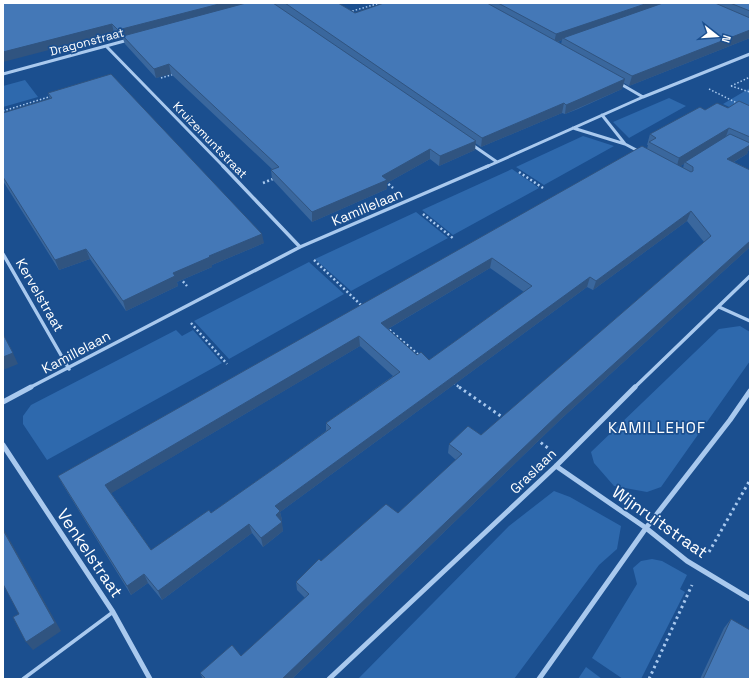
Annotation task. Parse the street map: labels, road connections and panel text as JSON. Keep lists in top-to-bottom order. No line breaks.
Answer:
{"streets":{"street":["Dragonstraat","Kruizemuntstraat","Kamillelaan","Kervelstraat","Graslaan","Wijnruitstraat","Venkelstraat"]},"crossings":[["Dragonstraat","Kruizemuntstraat"],["Kruizemuntstraat","Kamillelaan"],["Kamillelaan","Kervelstraat"],["Graslaan","Wijnruitstraat"]],"districts":["KAMILLEHOF"],"north":"right"}
